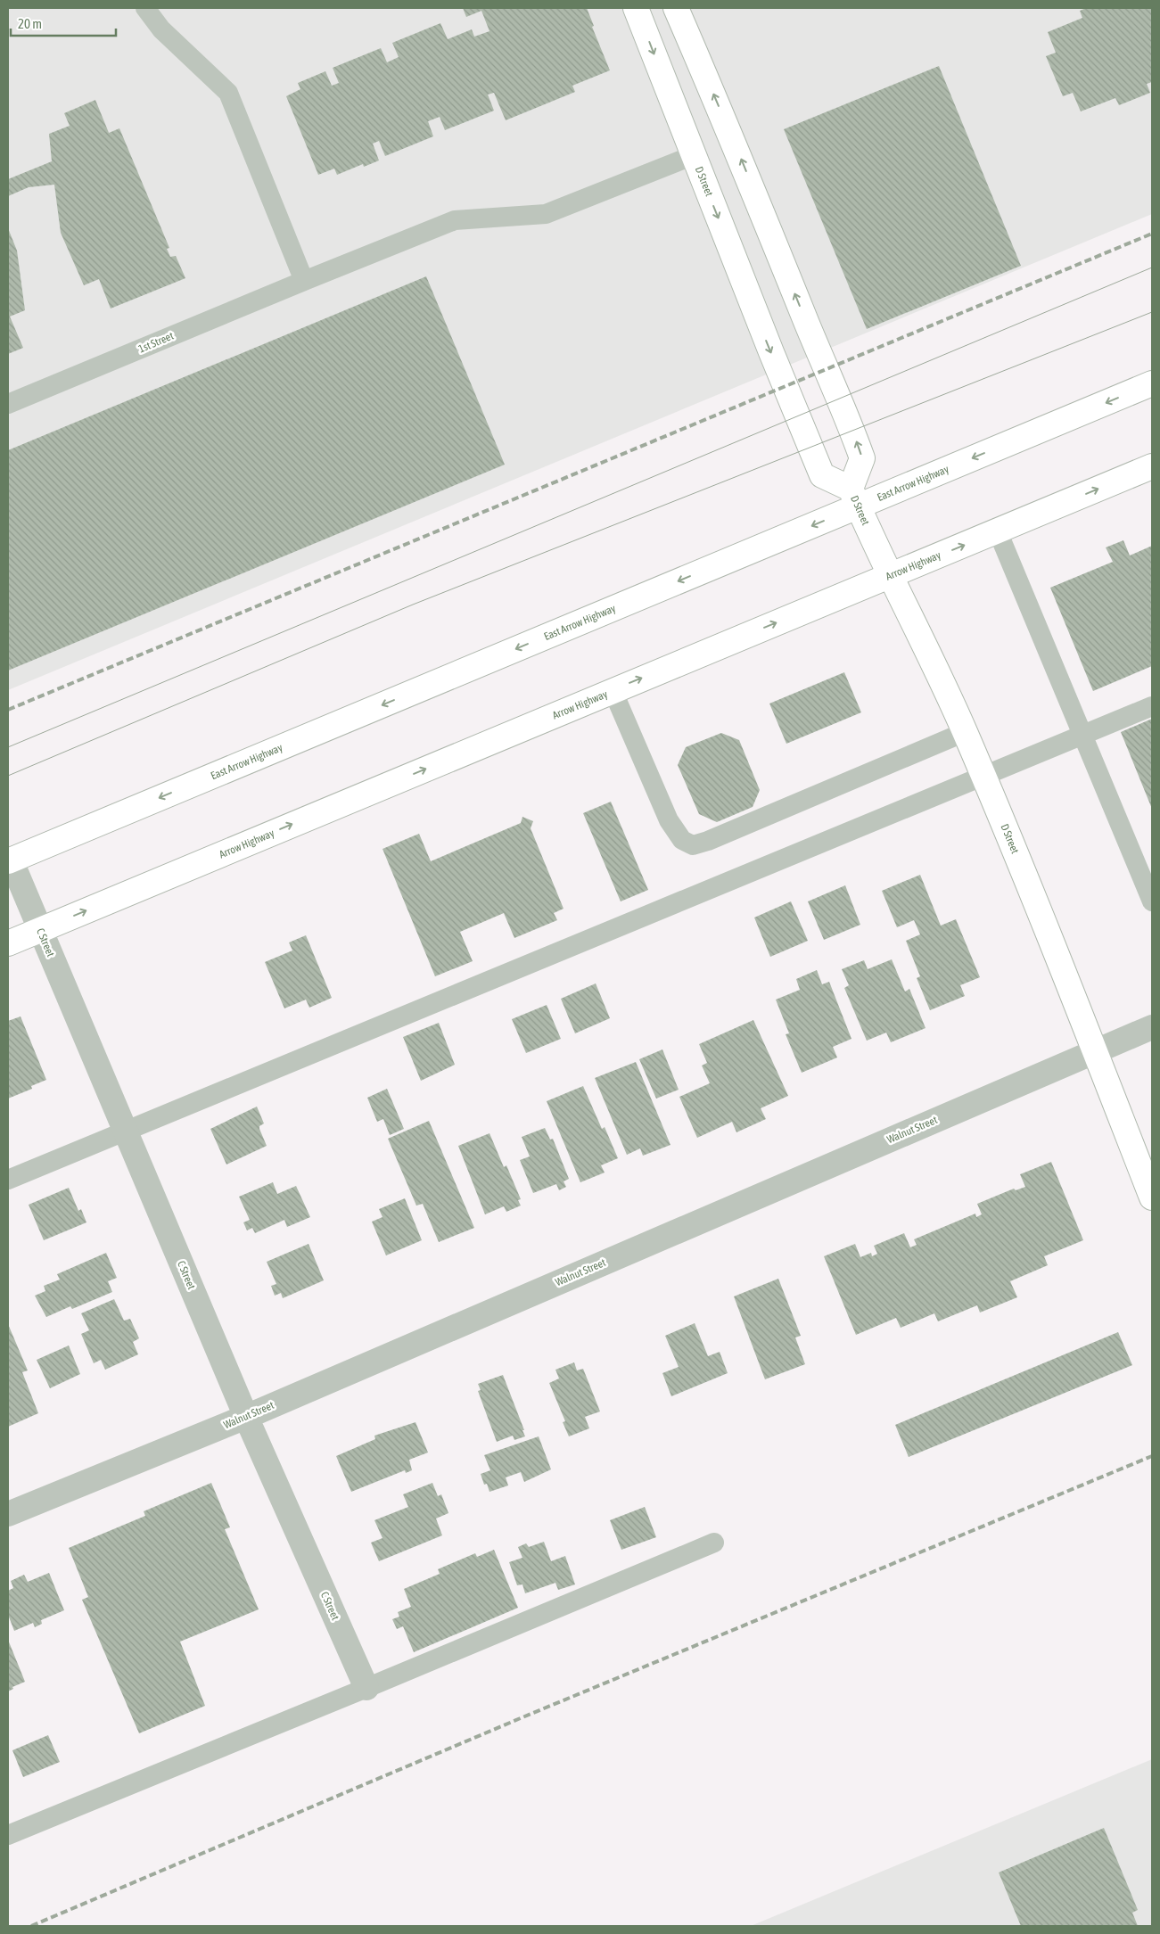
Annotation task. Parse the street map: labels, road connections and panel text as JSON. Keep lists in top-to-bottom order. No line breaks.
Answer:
{"streets":{"main road":["D Street","East Arrow Highway","Arrow Highway"],"street":["C Street","Walnut Street"],"lane":["1st Street"]},"crossings":[["D Street","1st Street"],["D Street","East Arrow Highway"],["D Street","Arrow Highway"],["D Street","Walnut Street"],["East Arrow Highway","C Street"],["Arrow Highway","C Street"],["C Street","Walnut Street"]],"one_way":["East Arrow Highway","Arrow Highway"],"scale_bar":"20 m"}
